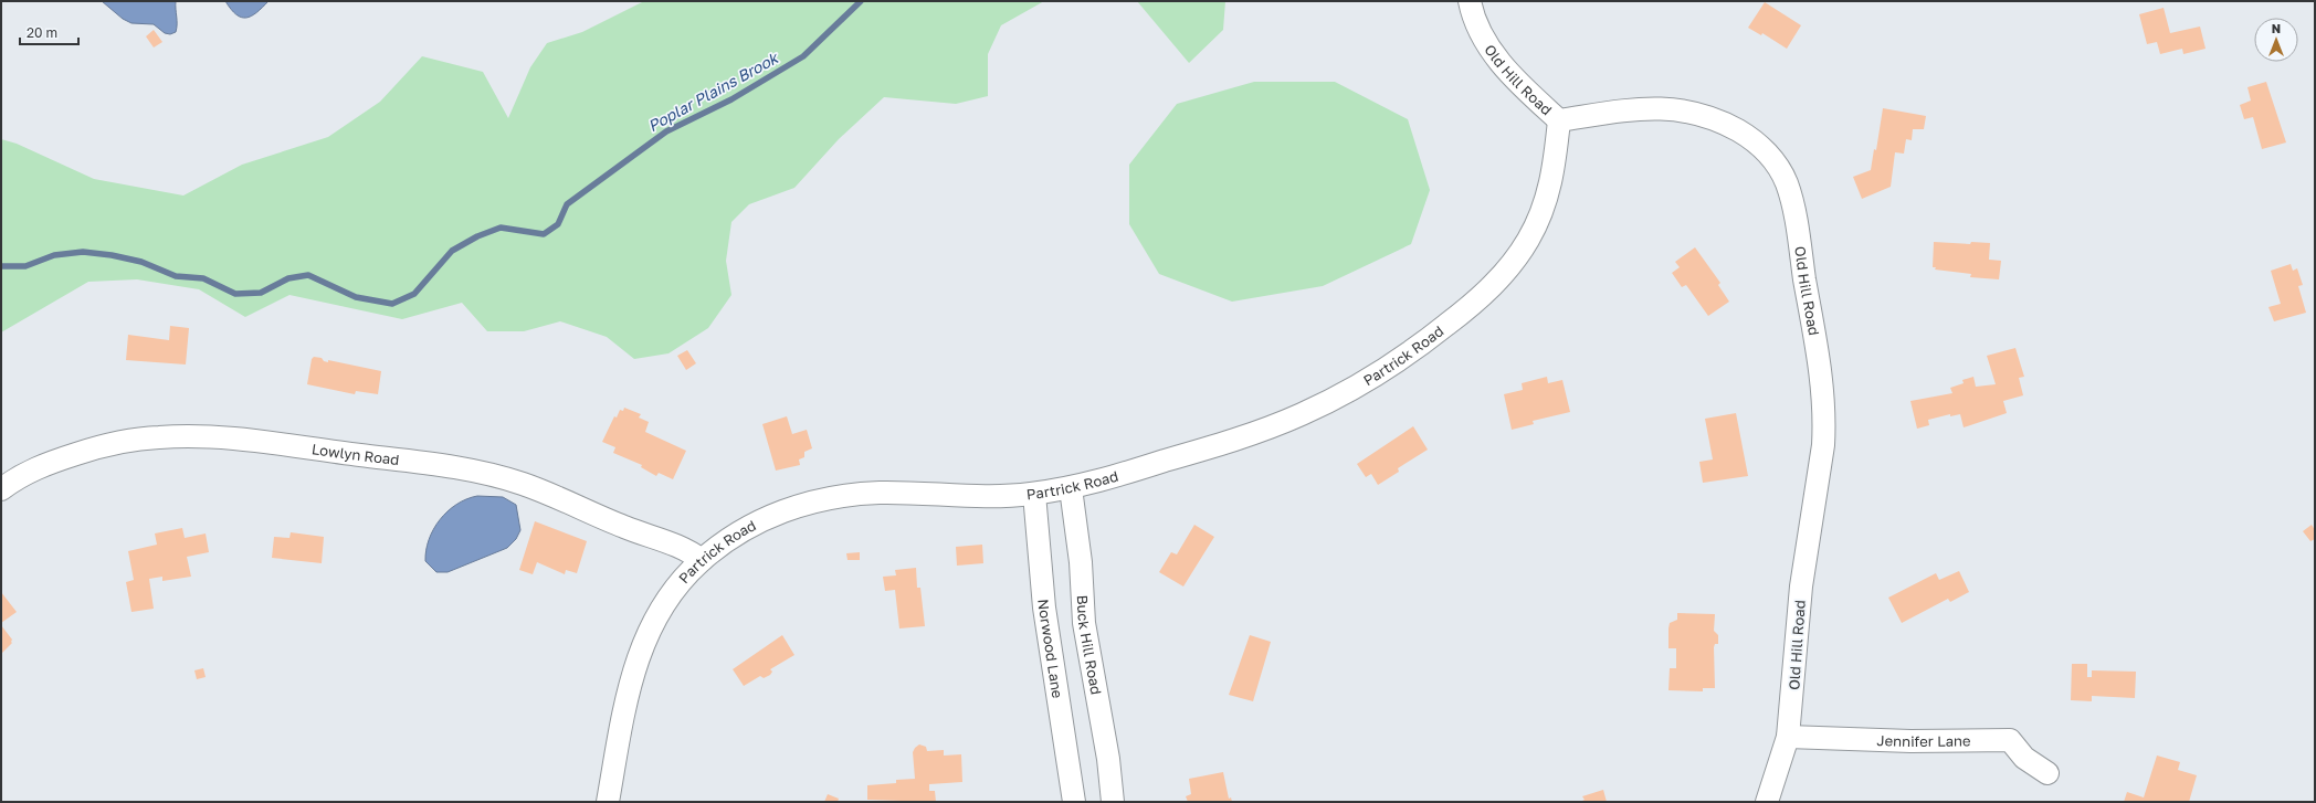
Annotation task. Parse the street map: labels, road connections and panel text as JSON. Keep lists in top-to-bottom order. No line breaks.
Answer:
{"streets":{"street":["Old Hill Road","Partrick Road","Lowlyn Road","Buck Hill Road","Norwood Lane","Jennifer Lane"]},"crossings":[["Old Hill Road","Partrick Road"],["Old Hill Road","Jennifer Lane"],["Partrick Road","Lowlyn Road"],["Partrick Road","Buck Hill Road"],["Partrick Road","Norwood Lane"]],"water":["Poplar Plains Brook"],"scale_bar":"20 m","north":"top"}
